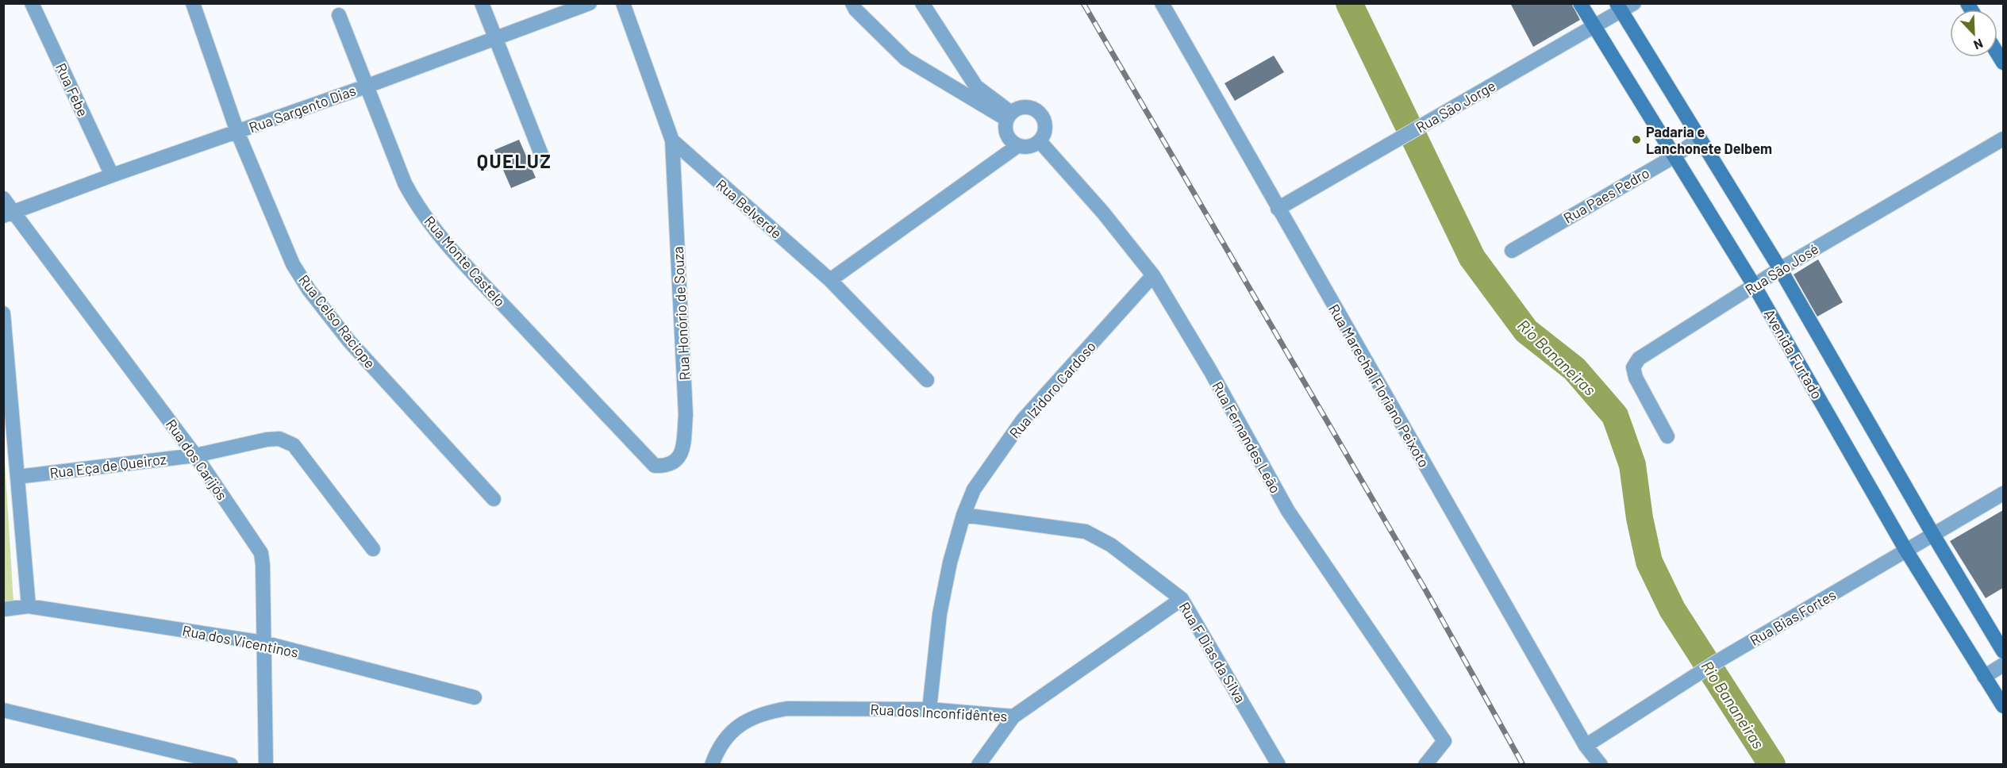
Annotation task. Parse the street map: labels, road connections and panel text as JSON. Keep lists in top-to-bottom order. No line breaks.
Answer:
{"streets":{"street":["Rua Febe","Rua São Jorge","Rua Sargento Dias","Rua Paes Pedro","Rua Belverde","Rua Monte Castelo","Rua São José","Rua Honório de Souza","Rua Celso Raciope","Avenida Furtado","Rua Marechal Floriano Peixoto","Rua Izidoro Cardoso","Rua Fernandes Leão","Rua dos Carijós","Rua Eça de Queiroz","Rua Bias Fortes","Rua dos Vicentinos","Rua F Dias da Silva","Rua dos Inconfidêntes"]},"crossings":[["Rua Febe","Rua Sargento Dias"],["Rua São Jorge","Avenida Furtado"],["Rua São Jorge","Rua Marechal Floriano Peixoto"],["Rua Sargento Dias","Rua Monte Castelo"],["Rua Sargento Dias","Rua Celso Raciope"],["Rua Sargento Dias","Rua dos Carijós"],["Rua Paes Pedro","Avenida Furtado"],["Rua Belverde","Rua Honório de Souza"],["Rua Monte Castelo","Rua Honório de Souza"],["Rua São José","Avenida Furtado"],["Avenida Furtado","Rua Bias Fortes"],["Rua Marechal Floriano Peixoto","Rua Bias Fortes"],["Rua Izidoro Cardoso","Rua Fernandes Leão"],["Rua Izidoro Cardoso","Rua F Dias da Silva"],["Rua Izidoro Cardoso","Rua dos Inconfidêntes"],["Rua dos Carijós","Rua Eça de Queiroz"],["Rua dos Carijós","Rua dos Vicentinos"],["Rua F Dias da Silva","Rua dos Inconfidêntes"]],"districts":["QUELUZ"],"water":["Rio Bananeiras"],"places":["Padaria e Lanchonete Delbem"],"north":"bottom right"}
